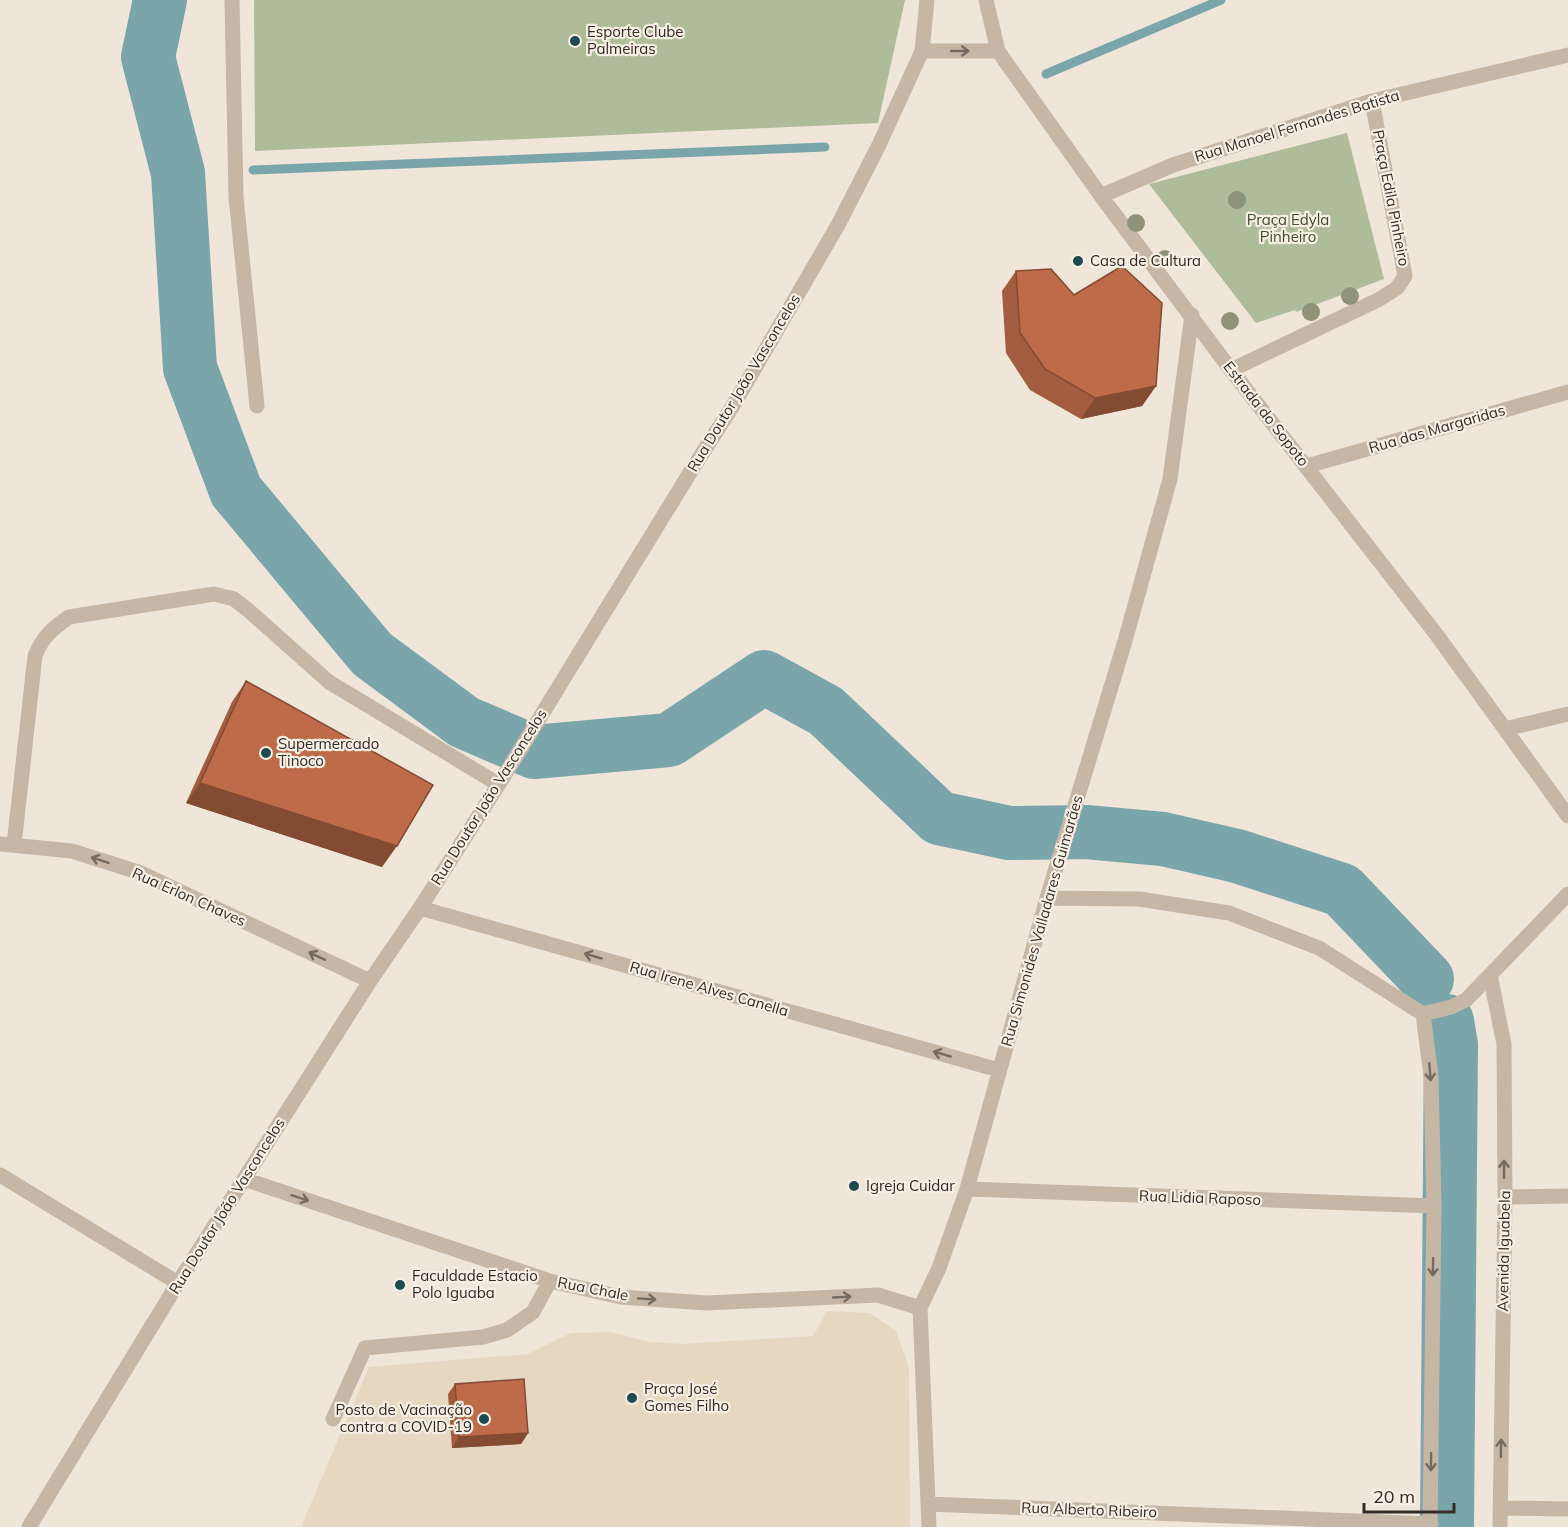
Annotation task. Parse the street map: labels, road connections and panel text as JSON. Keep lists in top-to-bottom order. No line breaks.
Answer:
{"streets":{"street":["Rua Manoel Fernandes Batista","Praça Edila Pinheiro","Rua Doutor João Vasconcelos","Estrada do Sopoto","Rua das Margaridas","Rua Erlon Chaves","Rua Simonides Valladares Guimarães","Rua Irene Alves Canella","Rua Lidia Raposo","Avenida Iguabela","Rua Chale","Rua Alberto Ribeiro"]},"crossings":[["Rua Manoel Fernandes Batista","Praça Edila Pinheiro"],["Rua Manoel Fernandes Batista","Estrada do Sopoto"],["Praça Edila Pinheiro","Estrada do Sopoto"],["Rua Doutor João Vasconcelos","Rua Erlon Chaves"],["Rua Doutor João Vasconcelos","Rua Irene Alves Canella"],["Rua Doutor João Vasconcelos","Rua Chale"],["Estrada do Sopoto","Rua das Margaridas"],["Estrada do Sopoto","Rua Simonides Valladares Guimarães"],["Rua Simonides Valladares Guimarães","Rua Irene Alves Canella"],["Rua Simonides Valladares Guimarães","Rua Lidia Raposo"],["Rua Simonides Valladares Guimarães","Rua Chale"],["Rua Simonides Valladares Guimarães","Rua Alberto Ribeiro"]],"one_way":["Rua Erlon Chaves","Rua Irene Alves Canella","Rua Chale"],"parks":["Praça Edyla Pinheiro"],"places":["Esporte Clube Palmeiras","Casa de Cultura","Supermercado Tinoco","Igreja Cuidar","Faculdade Estacio Polo Iguaba","Praça José Gomes Filho","Posto de Vacinação contra a COVID-19"],"scale_bar":"20 m"}
